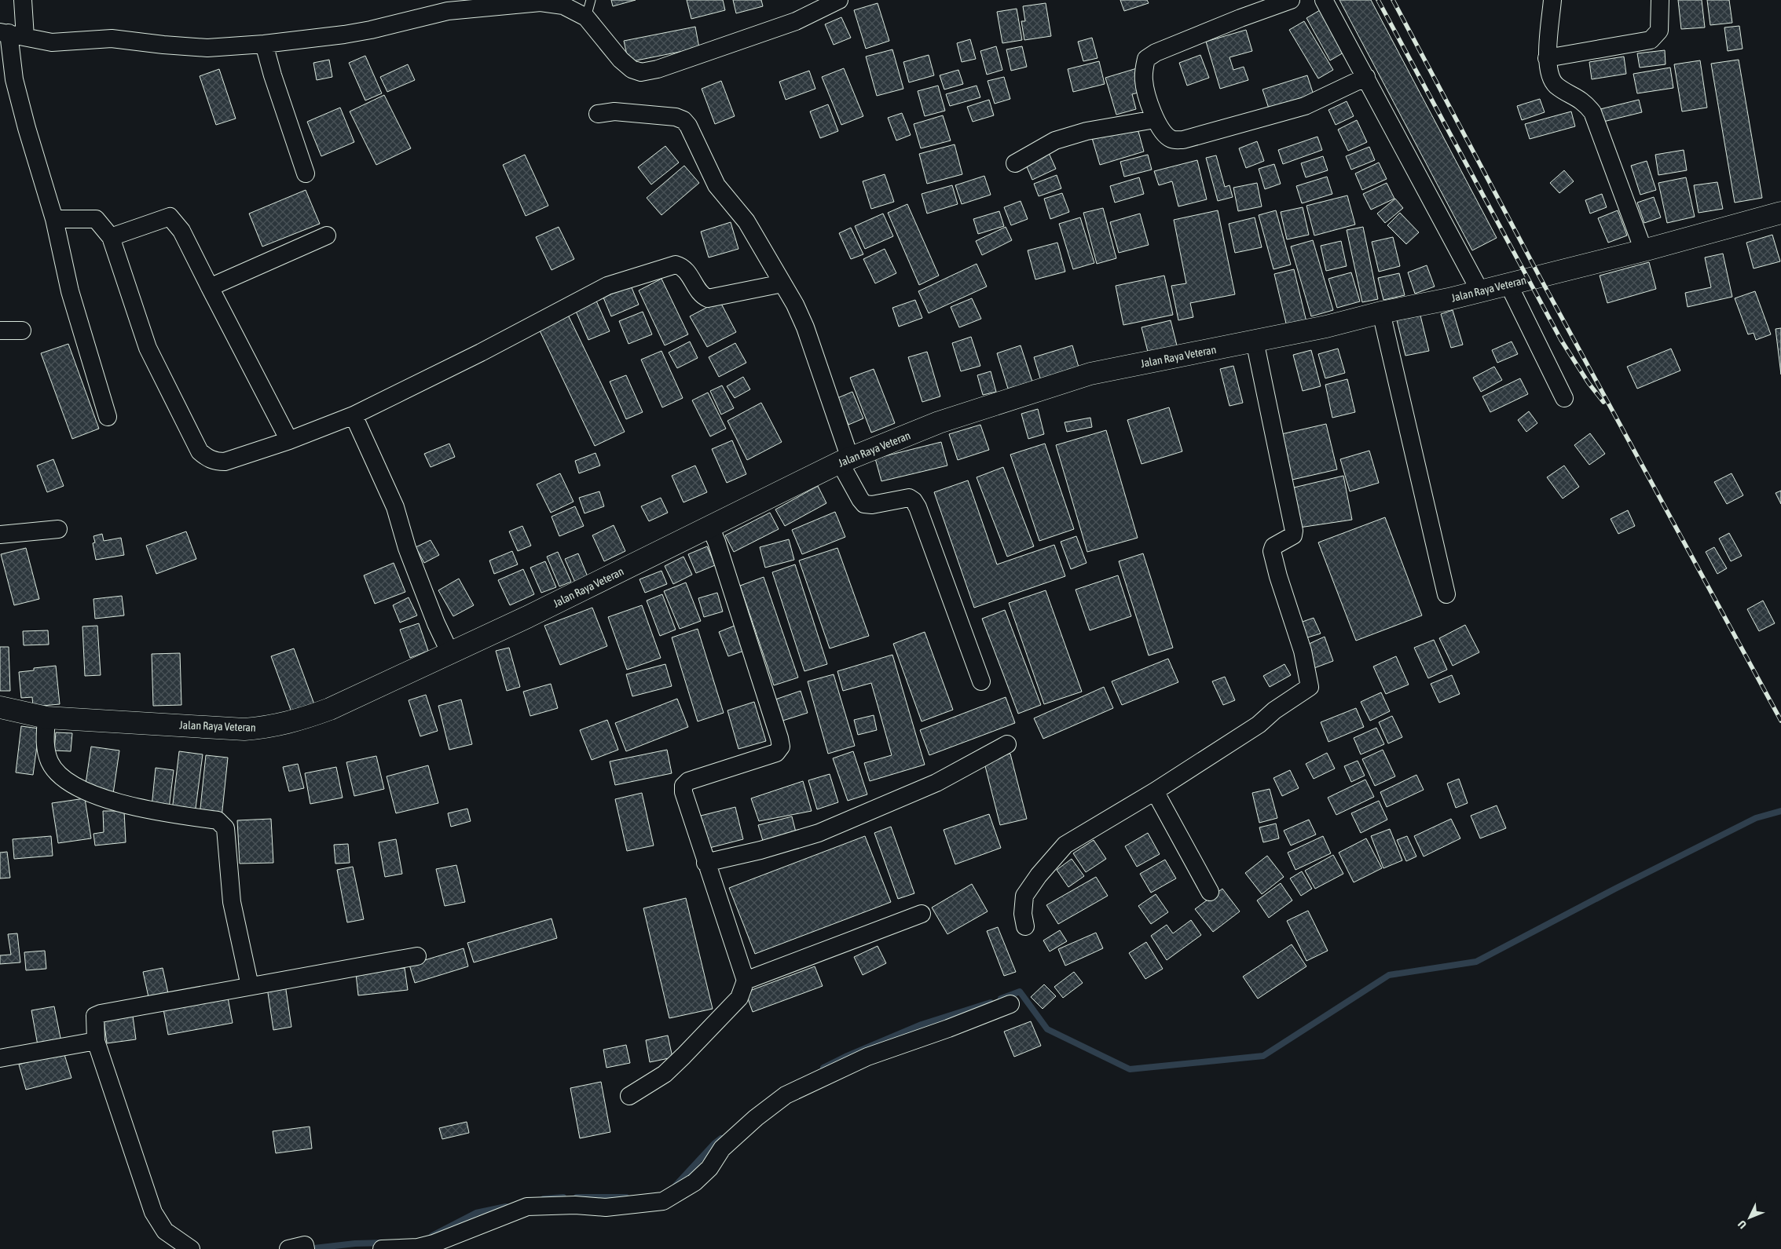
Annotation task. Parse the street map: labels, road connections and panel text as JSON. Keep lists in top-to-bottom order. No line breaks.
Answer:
{"streets":{"street":["Jalan Raya Veteran"]},"north":"bottom left"}
